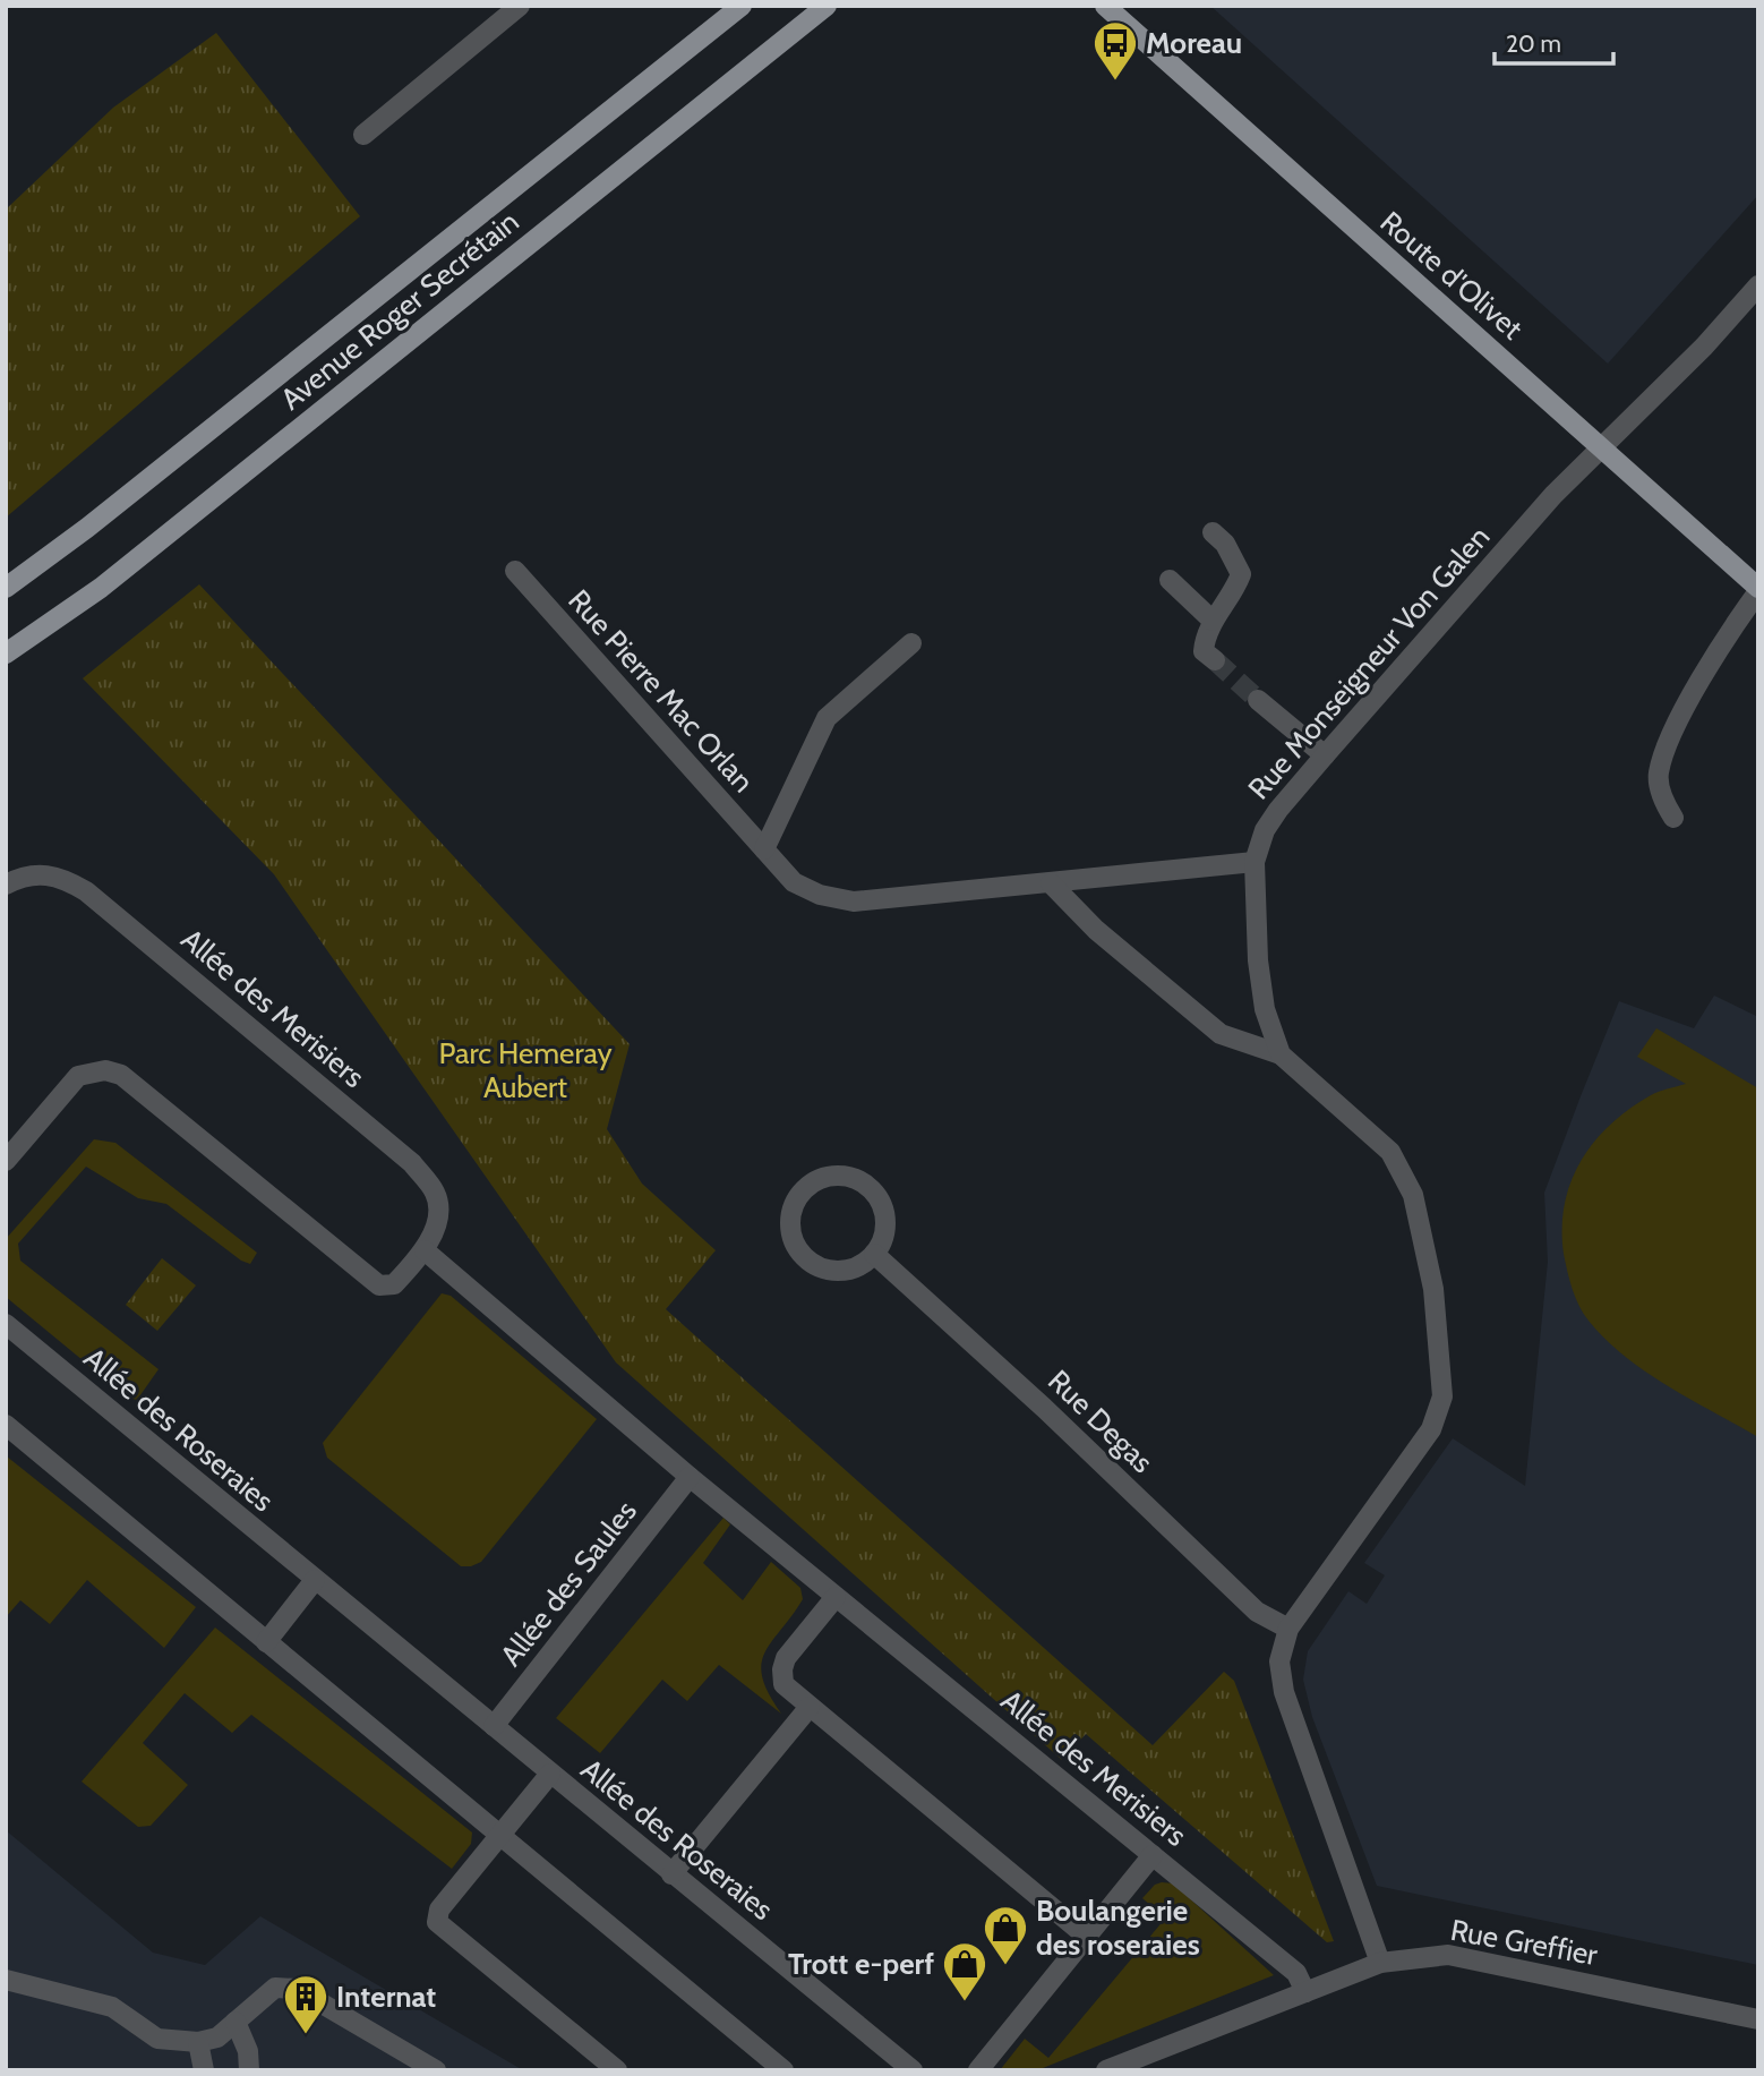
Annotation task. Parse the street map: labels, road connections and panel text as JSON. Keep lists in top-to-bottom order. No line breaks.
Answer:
{"streets":{"main road":["Route d'Olivet","Avenue Roger Secrétain"],"street":["Rue Monseigneur Von Galen","Rue Pierre Mac Orlan","Allée des Merisiers","Rue Degas","Allée des Roseraies","Allée des Saules","Rue Greffier"]},"crossings":[["Route d'Olivet","Rue Monseigneur Von Galen"],["Rue Monseigneur Von Galen","Rue Pierre Mac Orlan"],["Rue Monseigneur Von Galen","Rue Degas"],["Rue Monseigneur Von Galen","Rue Greffier"],["Allée des Merisiers","Allée des Saules"],["Allée des Merisiers","Rue Greffier"],["Allée des Roseraies","Allée des Saules"]],"parks":["Parc Hemeray Aubert"],"places":{"bus stop":["Moreau"],"shop":["Boulangerie des roseraies","Trott e-perf"],"building":["Internat"]},"scale_bar":"20 m"}
